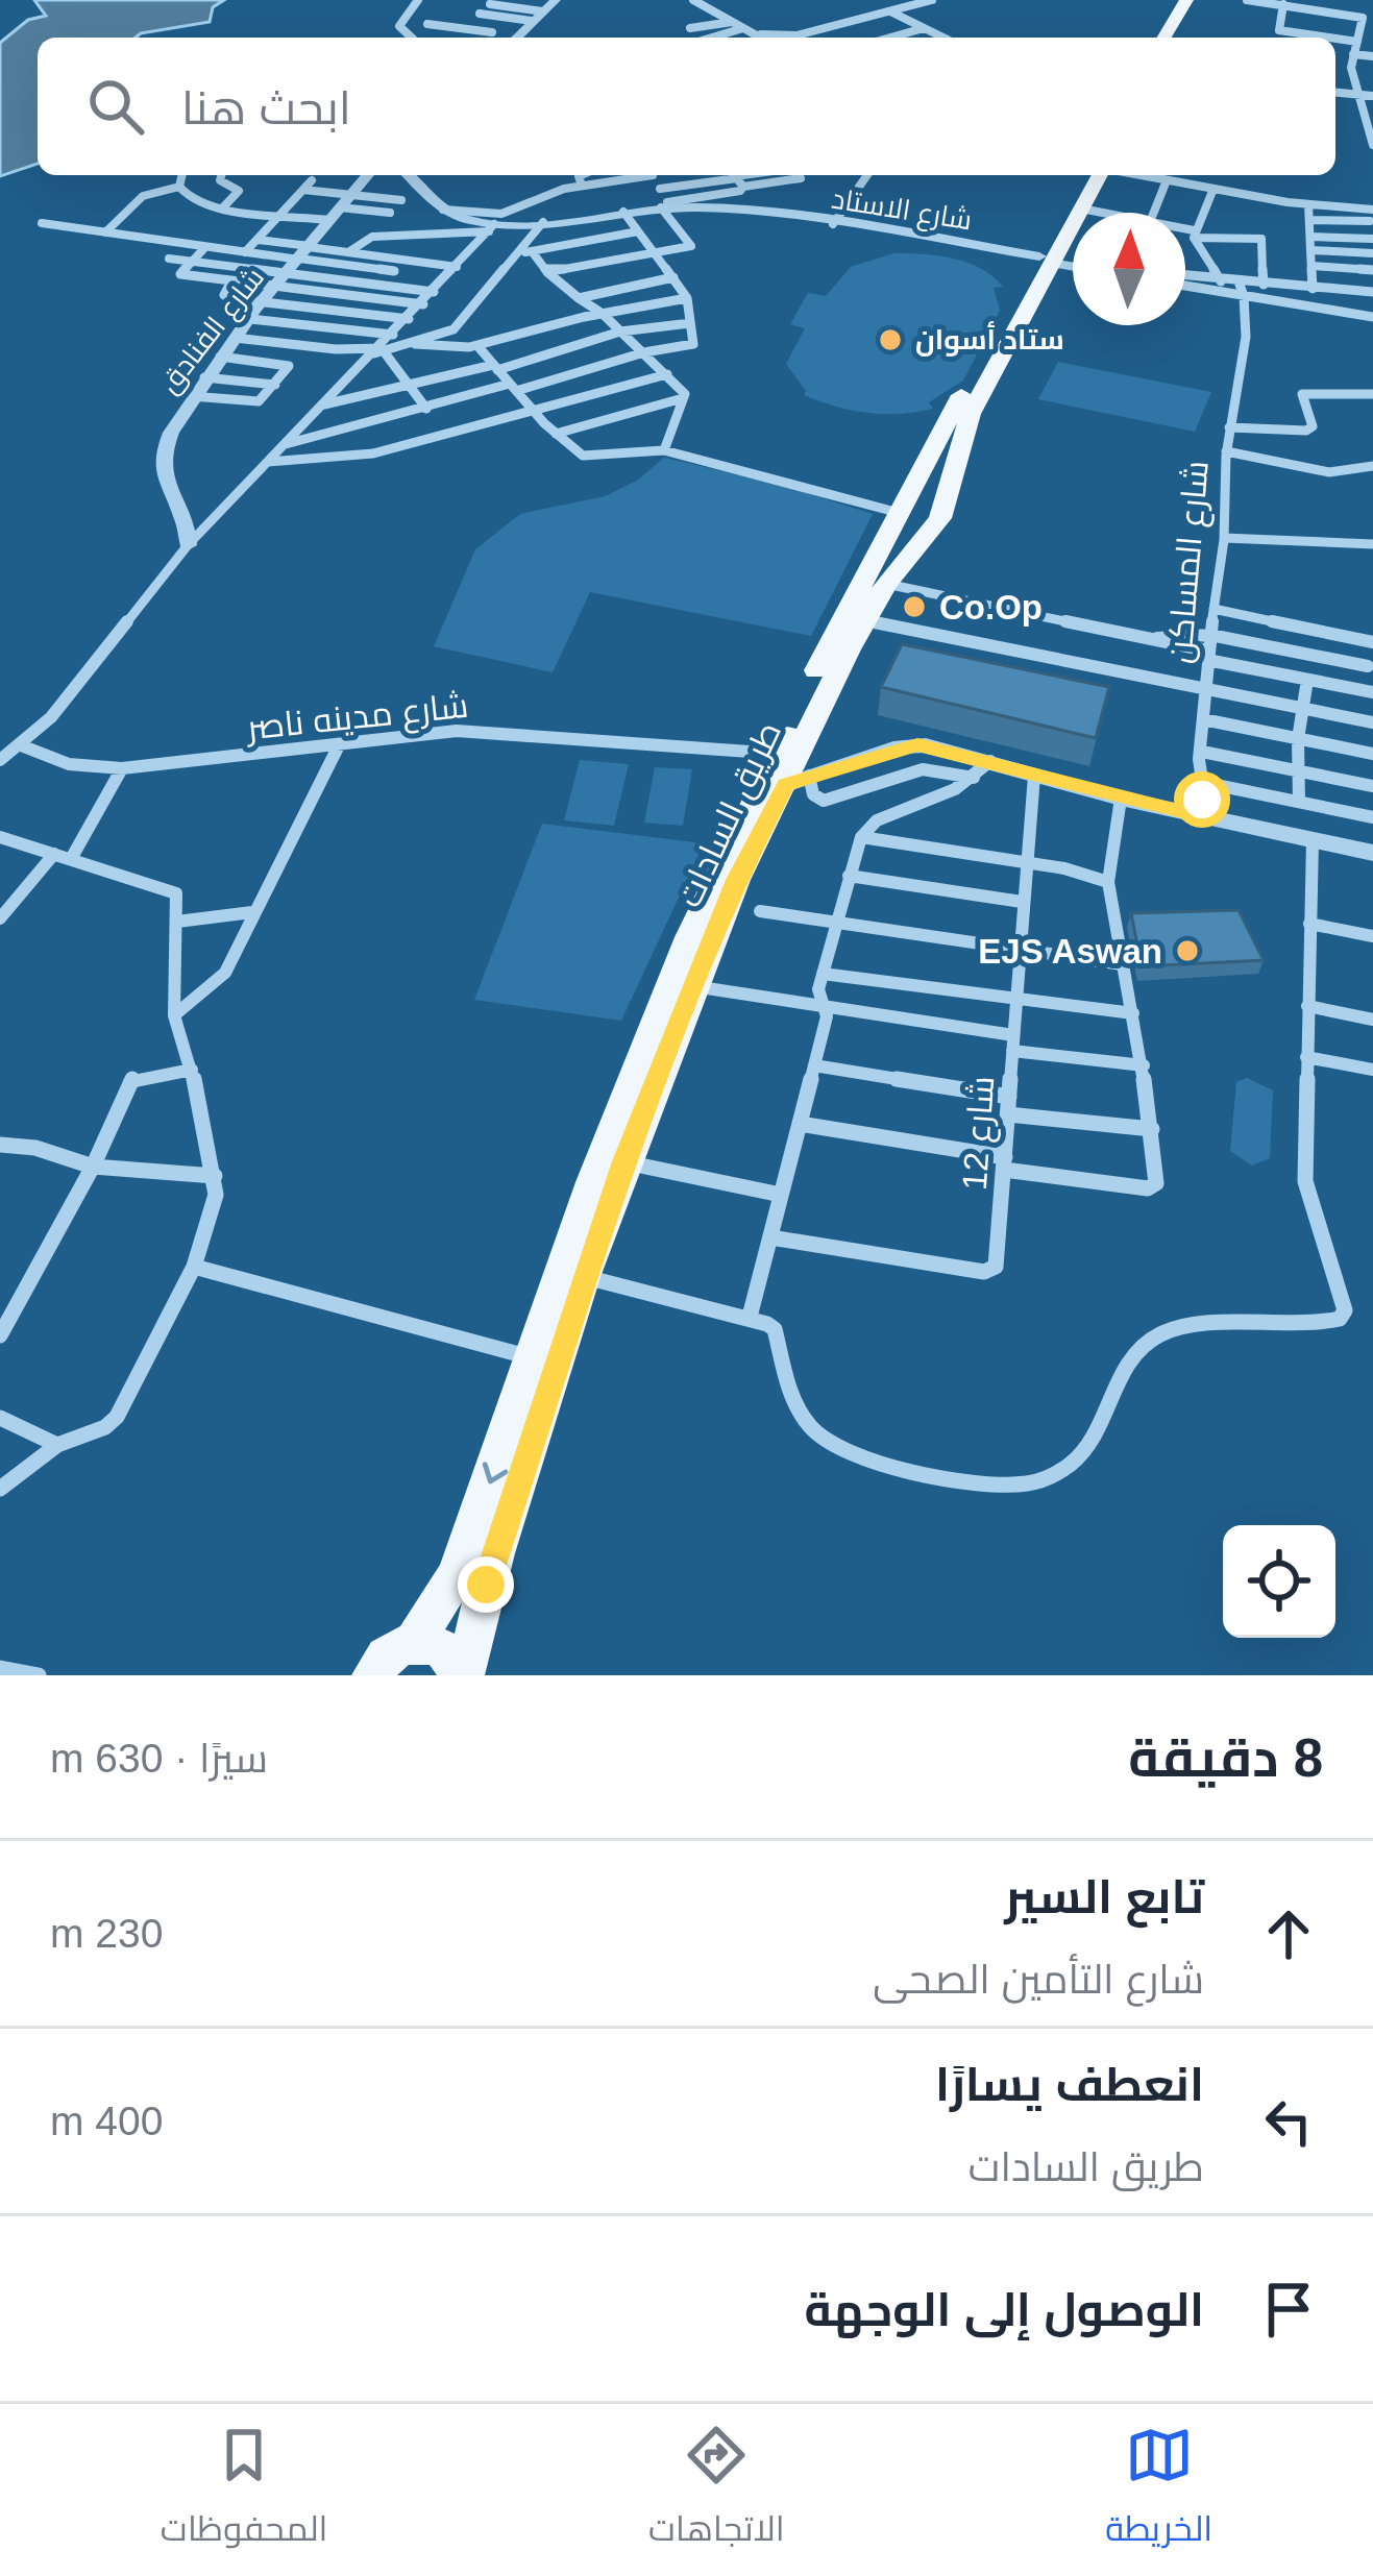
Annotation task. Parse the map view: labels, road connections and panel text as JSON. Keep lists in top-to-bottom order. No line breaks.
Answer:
{"streets":{"main road":["طريق السادات"],"street":["شارع الاستاد","شارع الفنادق","شارع المساكن","شارع مدينه ناصر","شارع 12"]},"crossings":[["شارع الاستاد","طريق السادات"],["شارع مدينه ناصر","طريق السادات"]],"places":["ستاد أسوان","Co.Op","EJS Aswan"],"north":"top","page":{"search":"ابحث هنا","heading":["8 دقيقة","سيرًا · 630 m"],"list":[["تابع السير","شارع التأمين الصحى","230 m"],["انعطف يسارًا","طريق السادات","400 m"],"الوصول إلى الوجهة"],"nav":["الخريطة","الاتجاهات","المحفوظات"]}}
